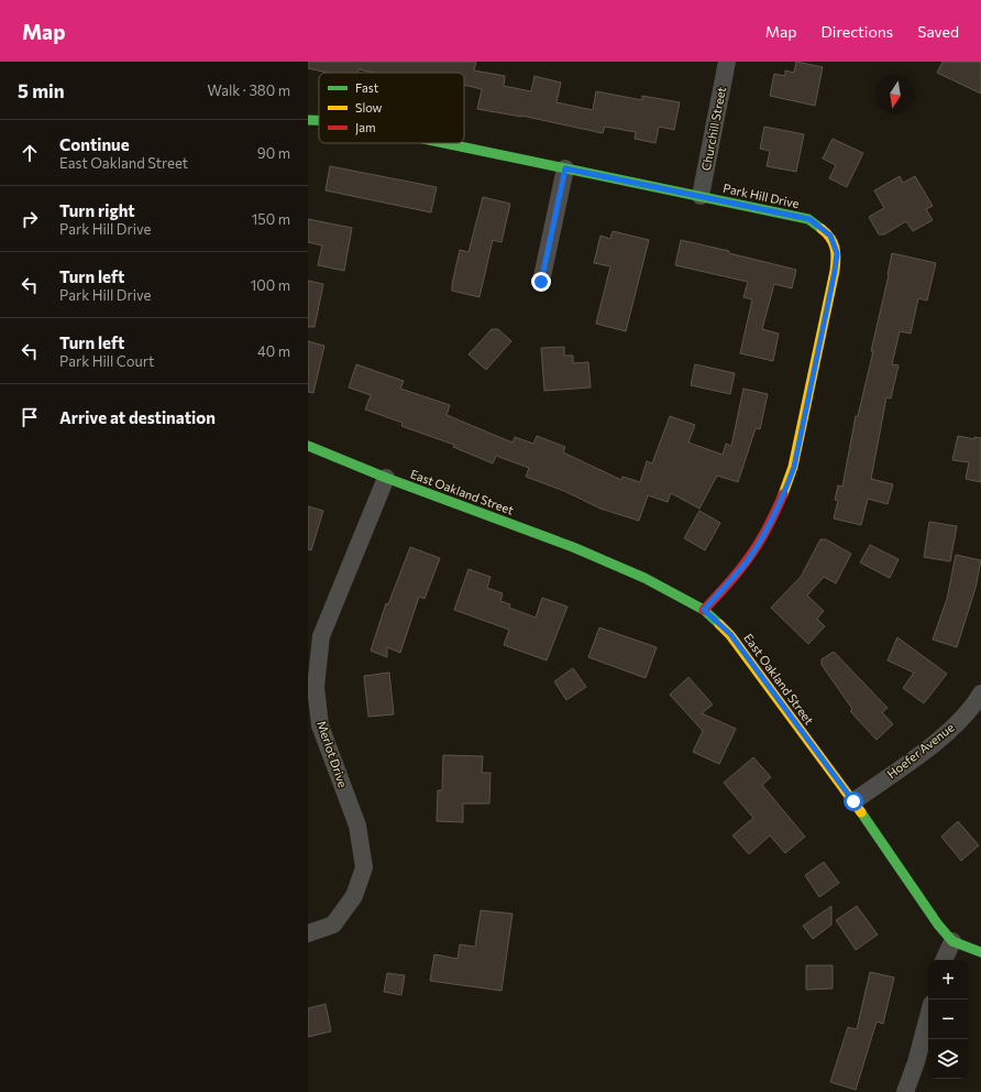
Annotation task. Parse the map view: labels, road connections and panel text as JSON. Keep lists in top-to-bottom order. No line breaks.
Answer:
{"streets":{"street":["Churchill Street","Park Hill Drive","East Oakland Street","Hoefer Avenue","Merlot Drive"]},"crossings":[["Churchill Street","Park Hill Drive"],["Park Hill Drive","East Oakland Street"],["East Oakland Street","Hoefer Avenue"],["East Oakland Street","Merlot Drive"]],"legend":["Fast","Slow","Jam"],"north":"bottom","page":{"header":"Map","nav":["Map","Directions","Saved"],"heading":["5 min","Walk · 380 m"],"list":[["Continue","East Oakland Street","90 m"],["Turn right","Park Hill Drive","150 m"],["Turn left","Park Hill Drive","100 m"],["Turn left","Park Hill Court","40 m"],"Arrive at destination"],"map_buttons":["+","−"]}}
